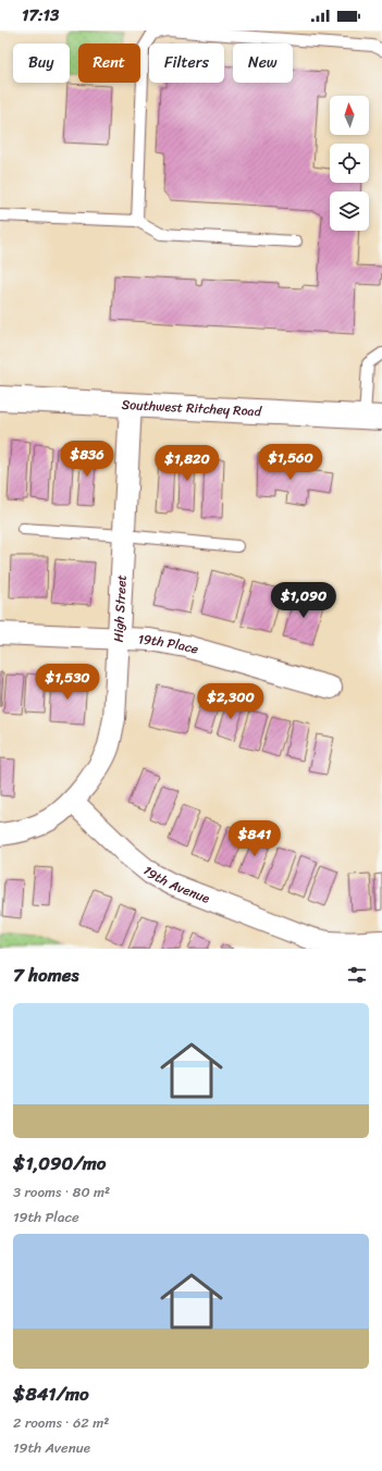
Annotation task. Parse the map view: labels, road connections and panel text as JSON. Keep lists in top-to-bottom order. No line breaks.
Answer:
{"streets":{"street":["Southwest Ritchey Road","High Street","19th Place","19th Avenue"]},"crossings":[["Southwest Ritchey Road","High Street"],["High Street","19th Place"],["High Street","19th Avenue"]],"north":"top","page":{"status":"17:13","chip":["Buy","Rent","Filters","New"],"price":["$836","$1,560","$1,820","$1,090","$1,530","$2,300","$841"],"heading":"7 homes","list":[{"name":"$1,090/mo","note":"3 rooms · 80 m² · 19th Place"},{"name":"$841/mo","note":"2 rooms · 62 m² · 19th Avenue"}]}}
